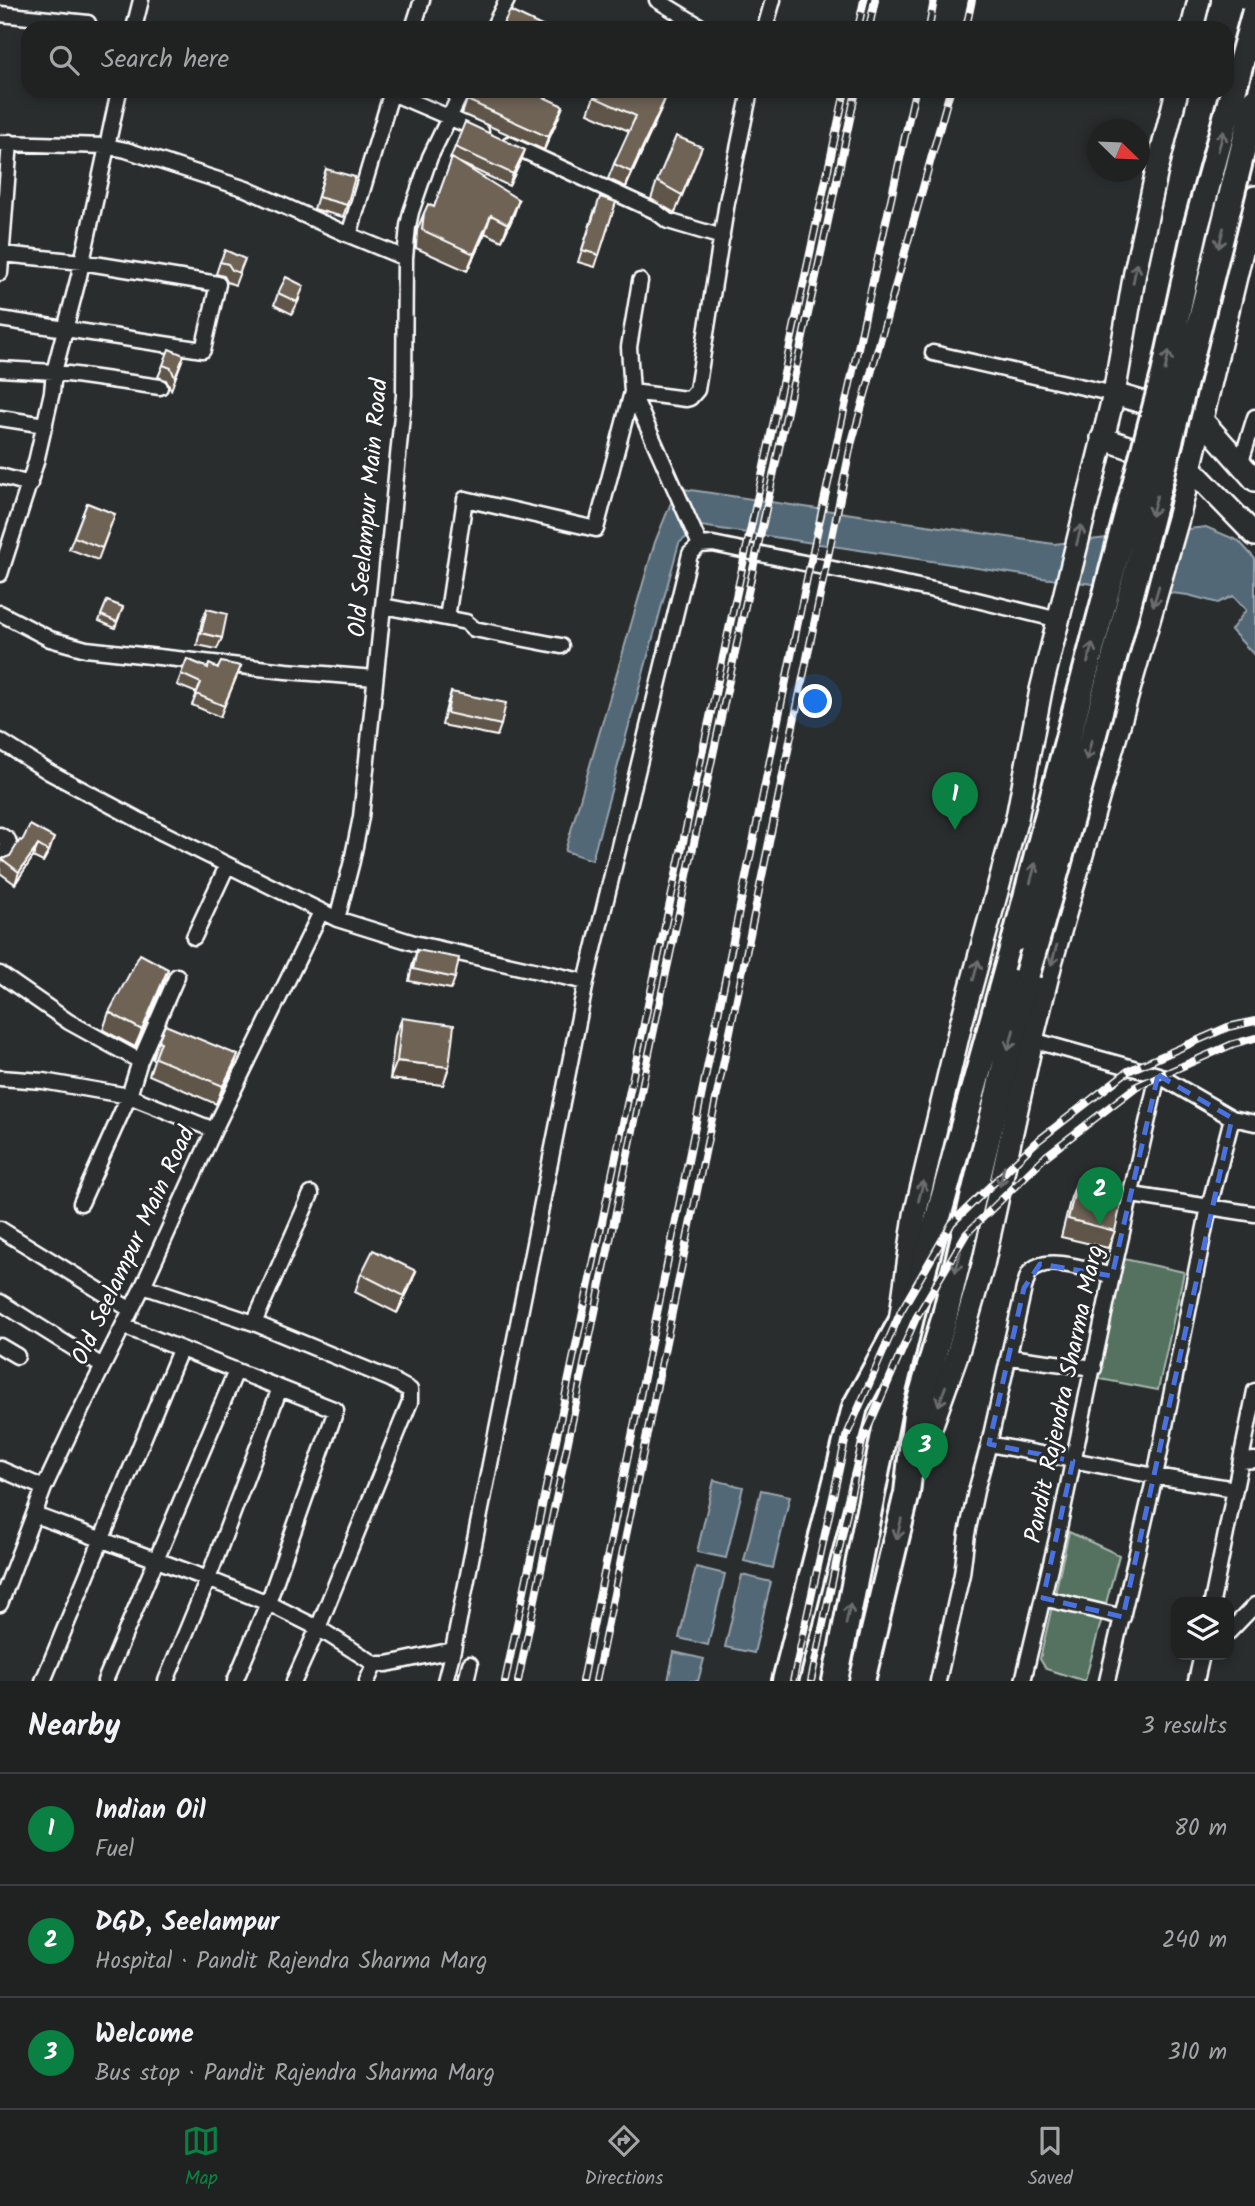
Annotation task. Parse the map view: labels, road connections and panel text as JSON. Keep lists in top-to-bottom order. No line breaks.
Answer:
{"streets":{"street":["Old Seelampur Main Road","Pandit Rajendra Sharma Marg"]},"north":"bottom right","page":{"search":"Search here","pins":["1","2","3"],"heading":["Nearby","3 results"],"list":[{"mark":"1","name":"Indian Oil","note":"Fuel","value":"80 m"},{"mark":"2","name":"DGD, Seelampur","note":"Hospital · Pandit Rajendra Sharma Marg","value":"240 m"},{"mark":"3","name":"Welcome","note":"Bus stop · Pandit Rajendra Sharma Marg","value":"310 m"}],"nav":["Map","Directions","Saved"]}}
